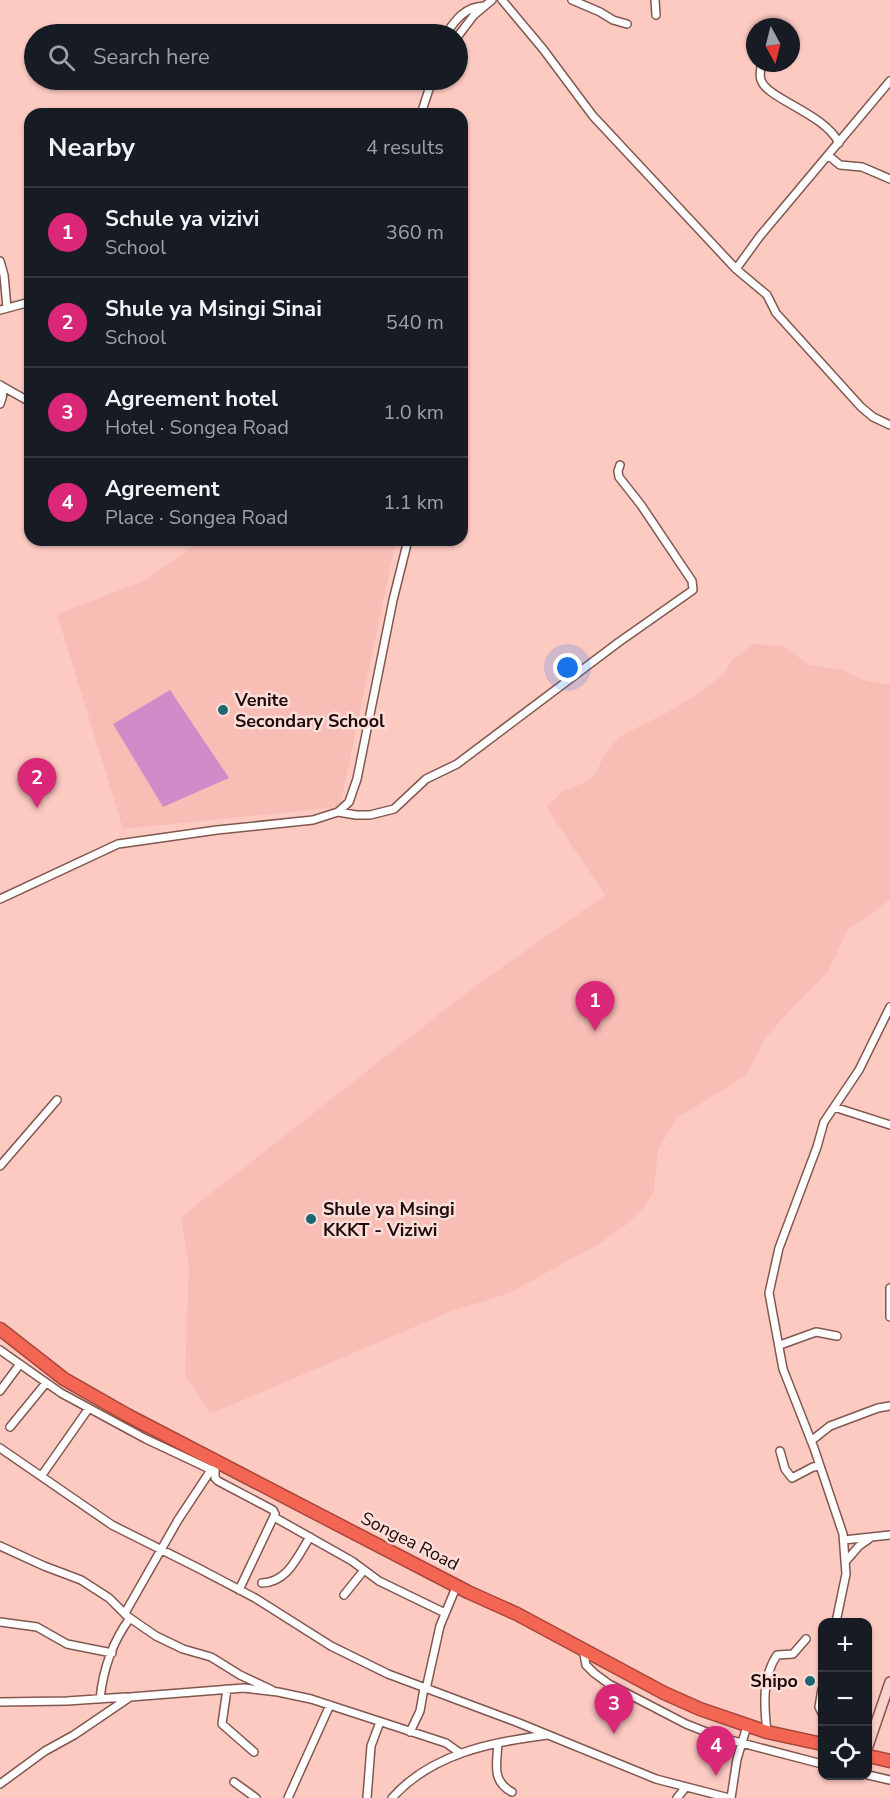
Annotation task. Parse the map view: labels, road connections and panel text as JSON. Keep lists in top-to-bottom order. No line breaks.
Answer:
{"streets":{"highway":["Songea Road"]},"places":["Venite Secondary School","Shule ya Msingi KKKT - Viziwi","Shipo"],"north":"bottom","page":{"search":"Search here","heading":["Nearby","4 results"],"list":[{"mark":"1","name":"Schule ya vizivi","note":"School","value":"360 m"},{"mark":"2","name":"Shule ya Msingi Sinai","note":"School","value":"540 m"},{"mark":"3","name":"Agreement hotel","note":"Hotel · Songea Road","value":"1.0 km"},{"mark":"4","name":"Agreement","note":"Place · Songea Road","value":"1.1 km"}],"pins":["2","1","3","4"],"map_buttons":["+","−"]}}
